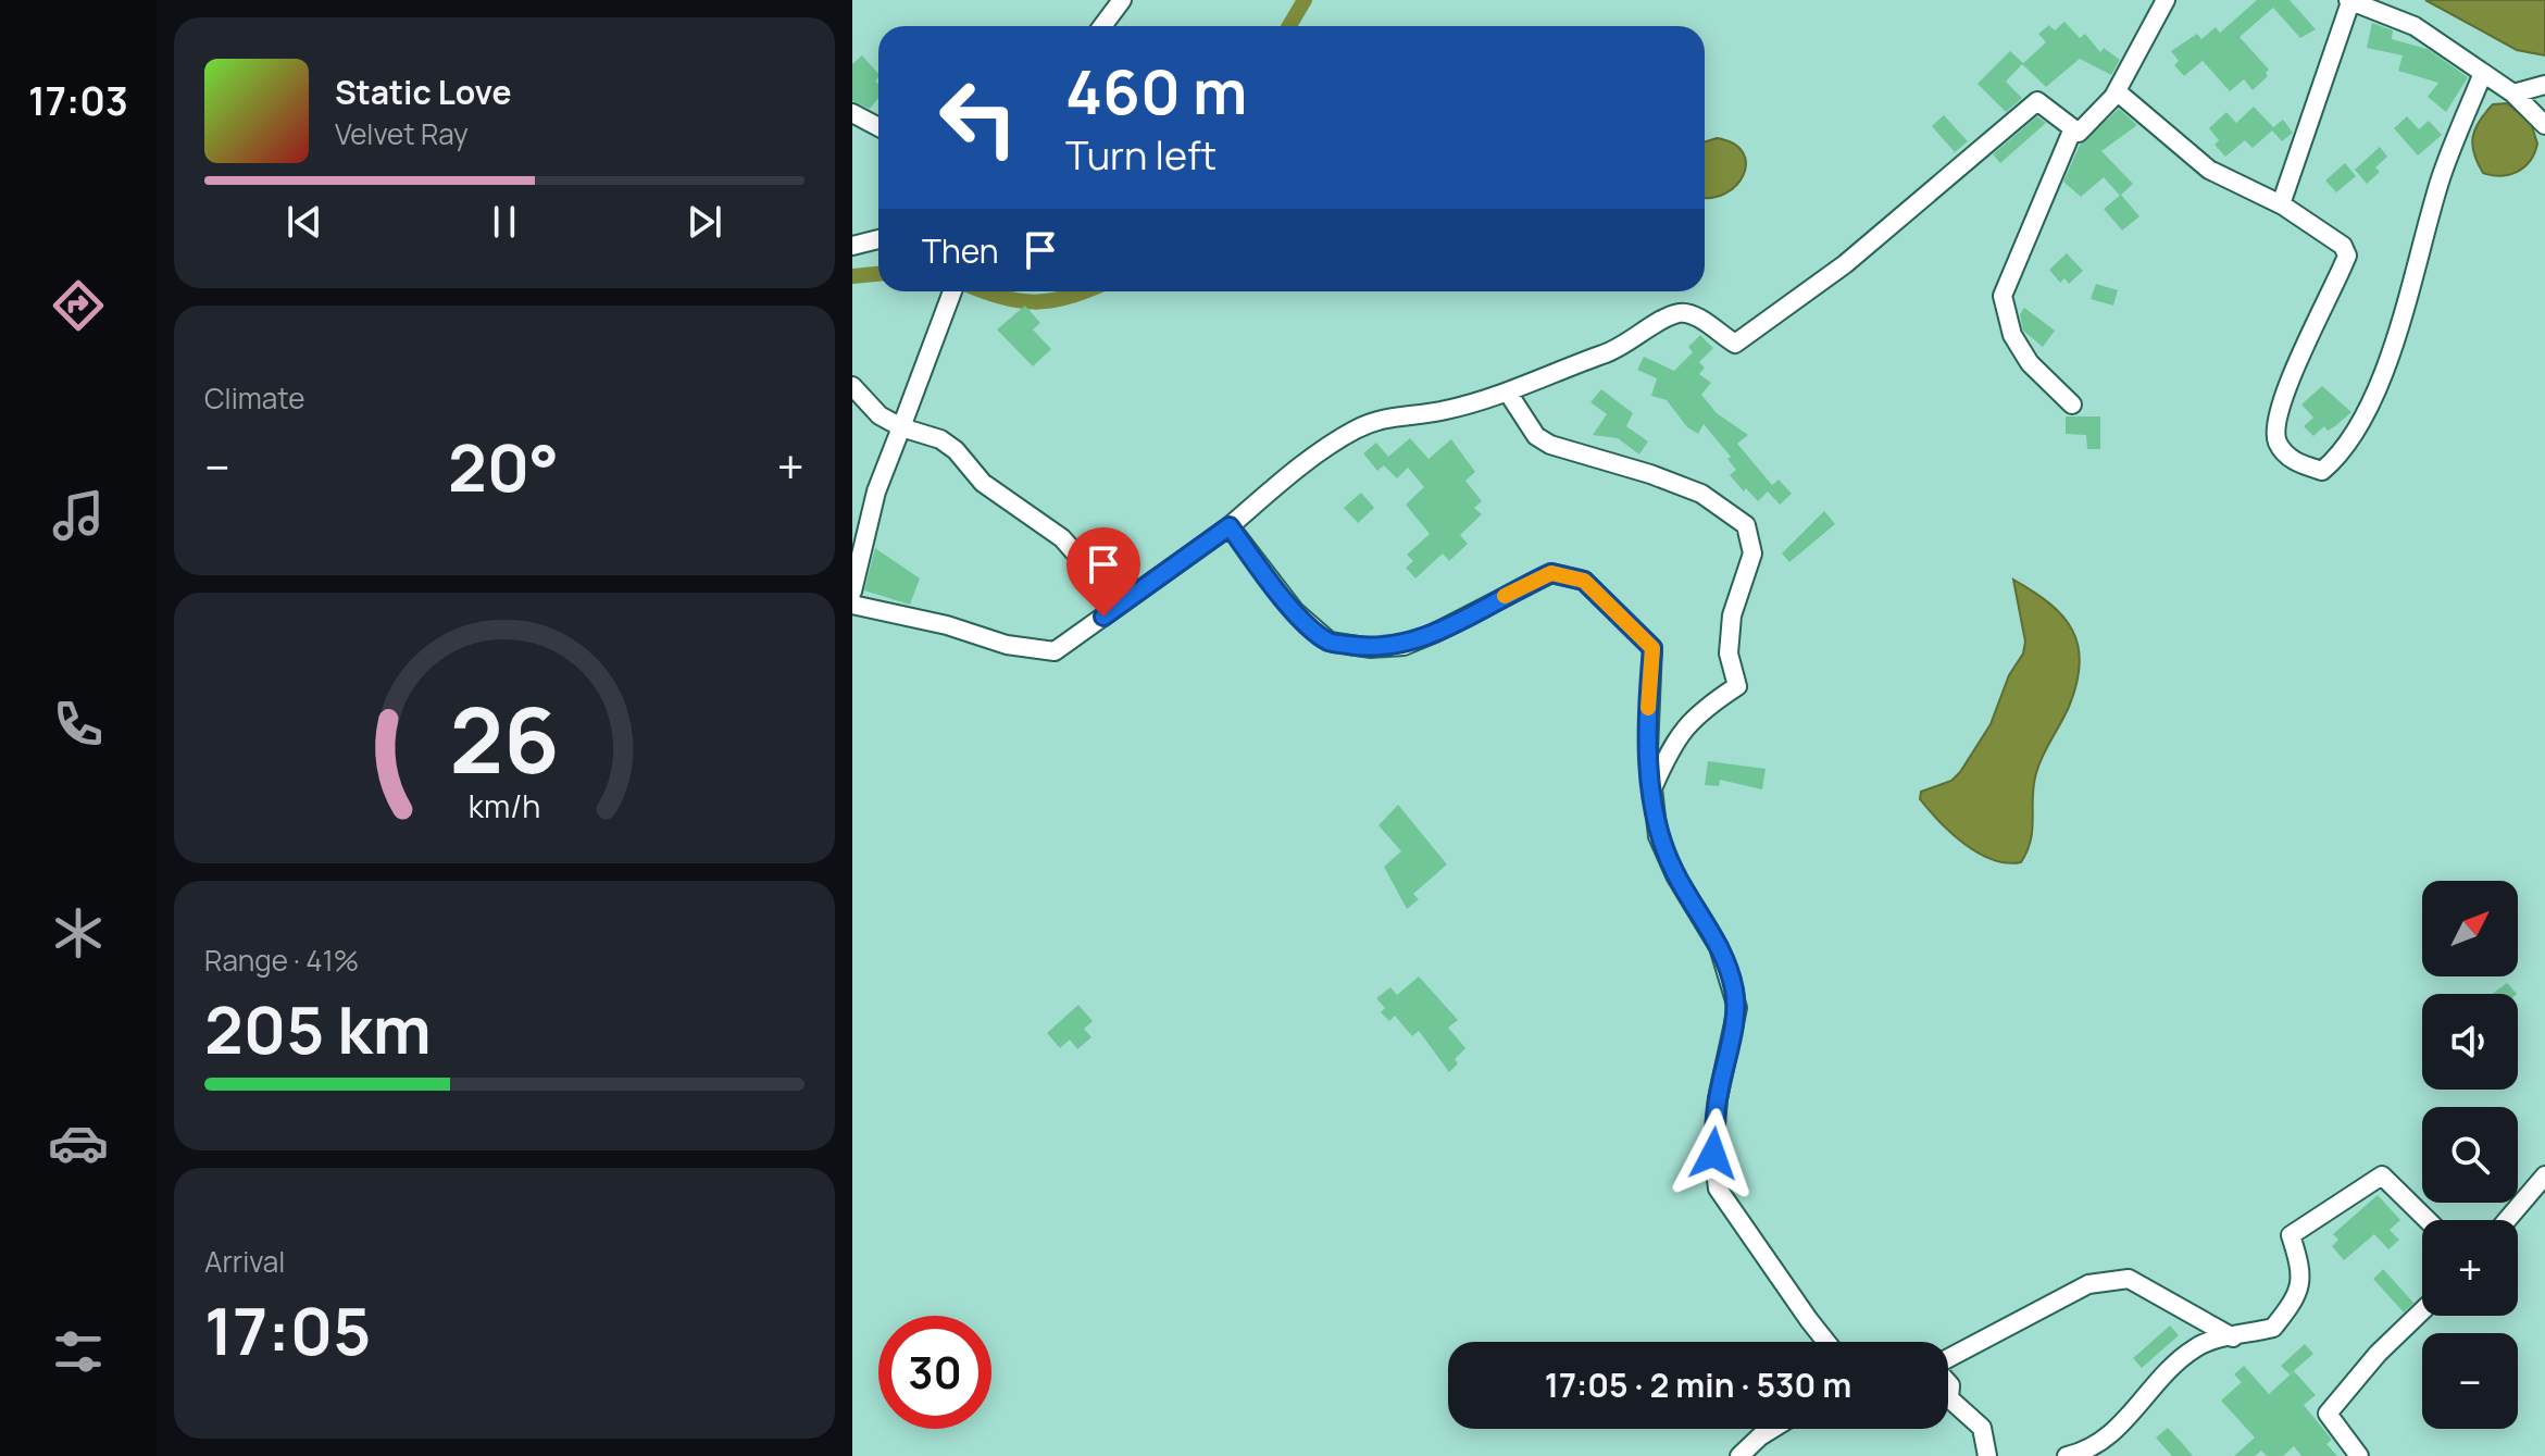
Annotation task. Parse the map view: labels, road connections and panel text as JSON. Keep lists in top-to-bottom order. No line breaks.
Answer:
{"north":"top right","page":{"tabs":"17:03","turn":["460 m","Turn left"],"song":["Static Love","Velvet Ray"],"then":"Then","tile":["Climate",["Range · 41%","205 km"],["Arrival","17:05"]],"heat":["−","20°","+"],"map_buttons":["+","−"],"limit":"30","trip":"17:05 · 2 min · 530 m","gauge":["26","km/h"]}}
